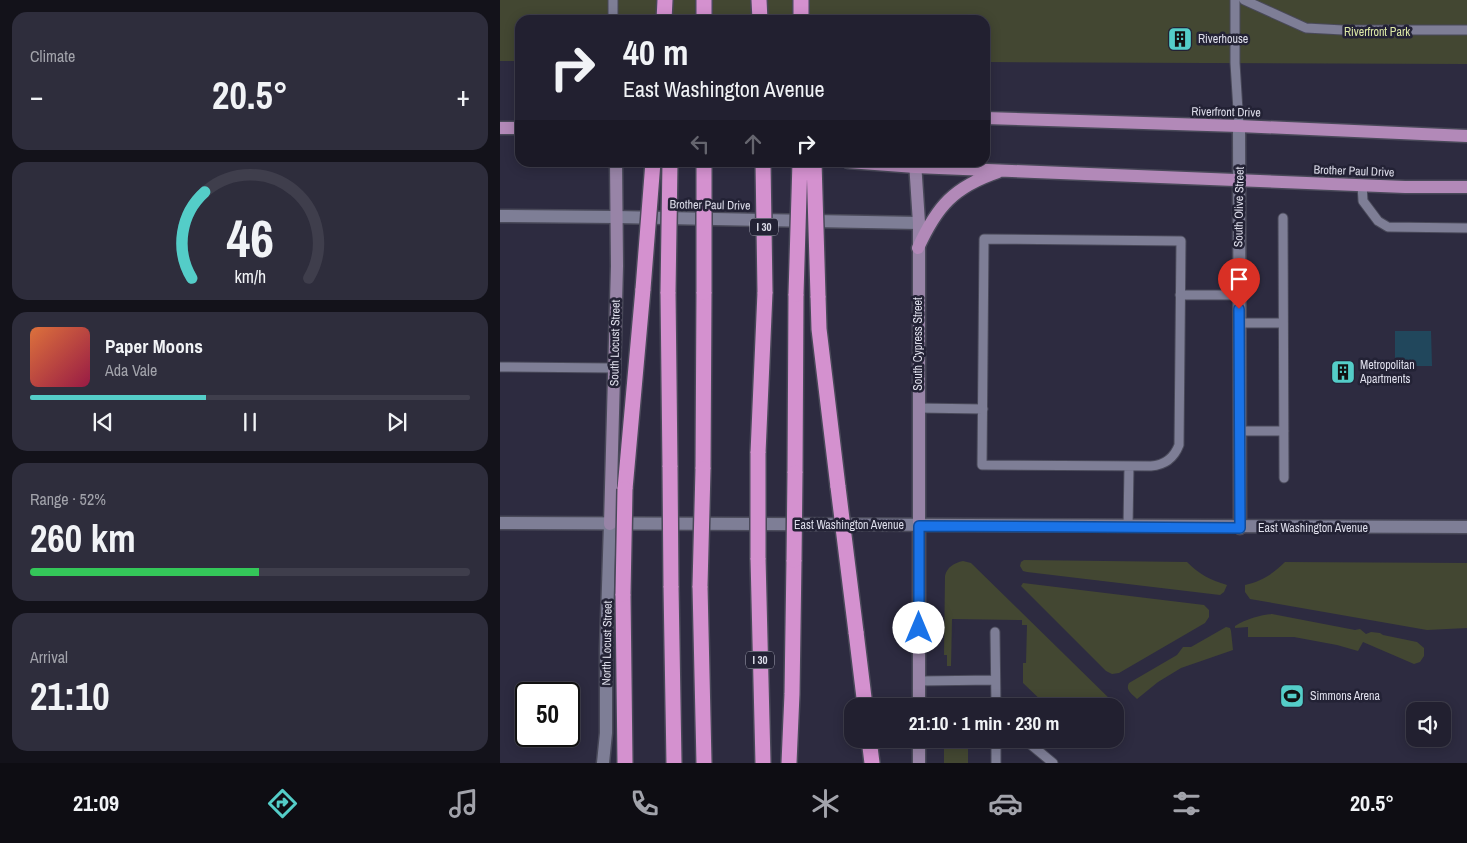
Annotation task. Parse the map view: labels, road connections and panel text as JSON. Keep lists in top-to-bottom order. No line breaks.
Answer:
{"streets":{"highway":["I 30"],"main road":["Riverfront Drive","Brother Paul Drive","South Locust Street","South Cypress Street"],"street":["South Olive Street","East Washington Avenue","North Locust Street"]},"crossings":[["Riverfront Drive","South Olive Street"],["Brother Paul Drive","South Olive Street"],["Brother Paul Drive","South Locust Street"],["Brother Paul Drive","South Cypress Street"],["South Olive Street","East Washington Avenue"],["South Locust Street","East Washington Avenue"],["South Locust Street","North Locust Street"],["South Cypress Street","East Washington Avenue"],["East Washington Avenue","North Locust Street"]],"parks":["Riverfront Park"],"places":{"building":["Riverhouse","Metropolitan Apartments"],"sports":["Simmons Arena"]},"page":{"tile":["Climate",["Range · 52%","260 km"],["Arrival","21:10"]],"turn":["40 m","East Washington Avenue"],"heat":["−","20.5°","+"],"song":["Paper Moons","Ada Vale"],"limit":"50","trip":"21:10 · 1 min · 230 m","tabs":["21:09","20.5°"],"gauge":["46","km/h"]}}
